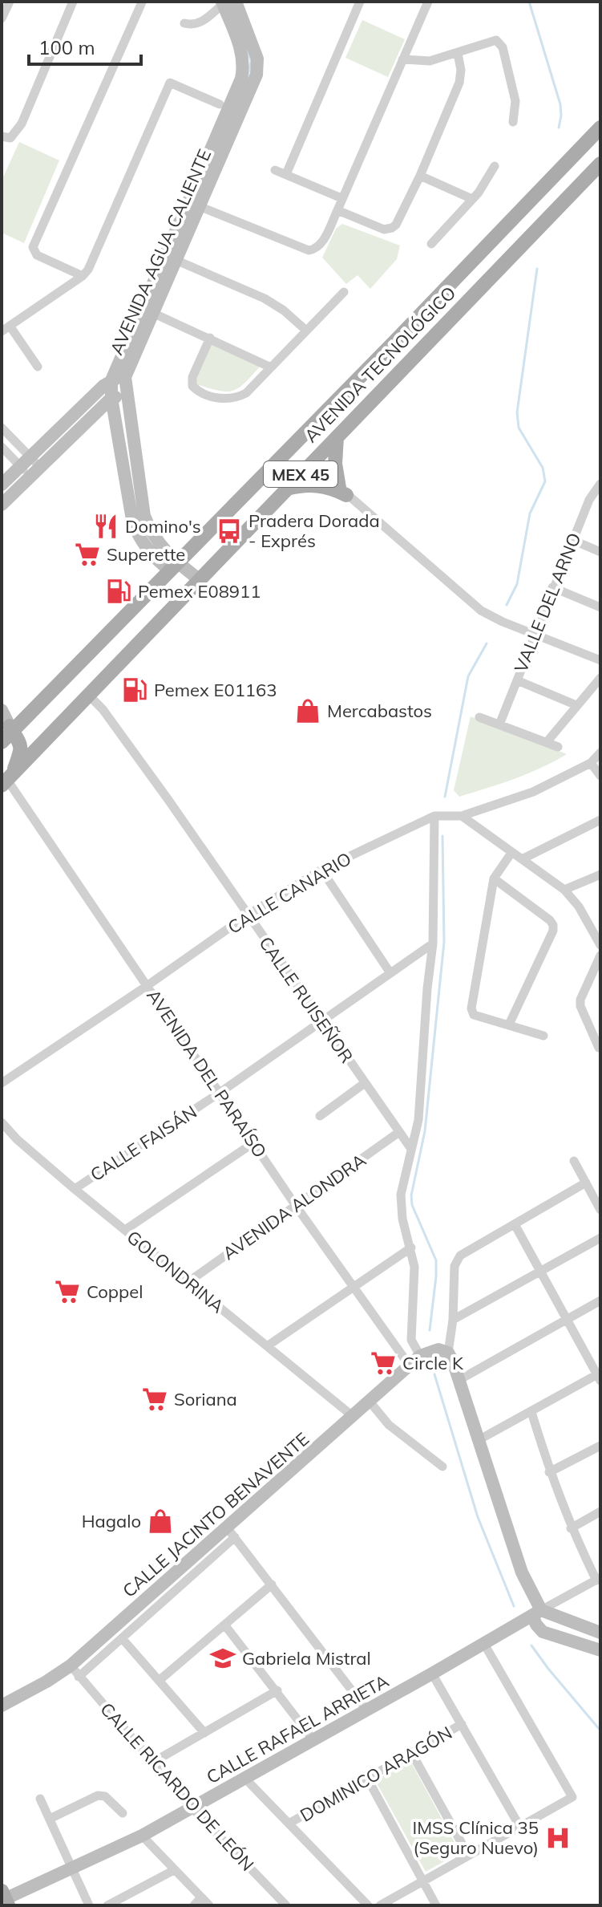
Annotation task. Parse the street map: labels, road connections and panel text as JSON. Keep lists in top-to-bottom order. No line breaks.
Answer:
{"streets":{"main road":["AVENIDA TECNOLÓGICO","MEX 45"],"street":["AVENIDA AGUA CALIENTE","VALLE DEL ARNO","CALLE CANARIO","CALLE RUISEÑOR","AVENIDA DEL PARAÍSO","CALLE FAISÁN","AVENIDA ALONDRA","GOLONDRINA","CALLE JACINTO BENAVENTE","CALLE RAFAEL ARRIETA","DOMINICO ARAGÓN","CALLE RICARDO DE LEÓN"]},"crossings":[["AVENIDA AGUA CALIENTE","AVENIDA TECNOLÓGICO"],["AVENIDA TECNOLÓGICO","CALLE RUISEÑOR"],["AVENIDA TECNOLÓGICO","AVENIDA DEL PARAÍSO"],["CALLE CANARIO","CALLE RUISEÑOR"],["CALLE CANARIO","AVENIDA DEL PARAÍSO"],["CALLE RUISEÑOR","CALLE FAISÁN"],["CALLE RUISEÑOR","AVENIDA ALONDRA"],["AVENIDA DEL PARAÍSO","CALLE FAISÁN"],["AVENIDA DEL PARAÍSO","AVENIDA ALONDRA"],["AVENIDA DEL PARAÍSO","CALLE JACINTO BENAVENTE"],["CALLE FAISÁN","GOLONDRINA"],["AVENIDA ALONDRA","GOLONDRINA"],["GOLONDRINA","CALLE JACINTO BENAVENTE"],["CALLE JACINTO BENAVENTE","CALLE RICARDO DE LEÓN"],["CALLE RAFAEL ARRIETA","CALLE RICARDO DE LEÓN"]],"places":{"restaurant":["Domino's"],"bus stop":["Pradera Dorada - Exprés"],"supermarket":["Superette","Coppel","Circle K","Soriana"],"fuel station":["Pemex E08911","Pemex E01163"],"shop":["Mercabastos","Hagalo"],"school or university":["Gabriela Mistral"],"hospital":["IMSS Clínica 35 (Seguro Nuevo)"]},"scale_bar":"100 m"}
